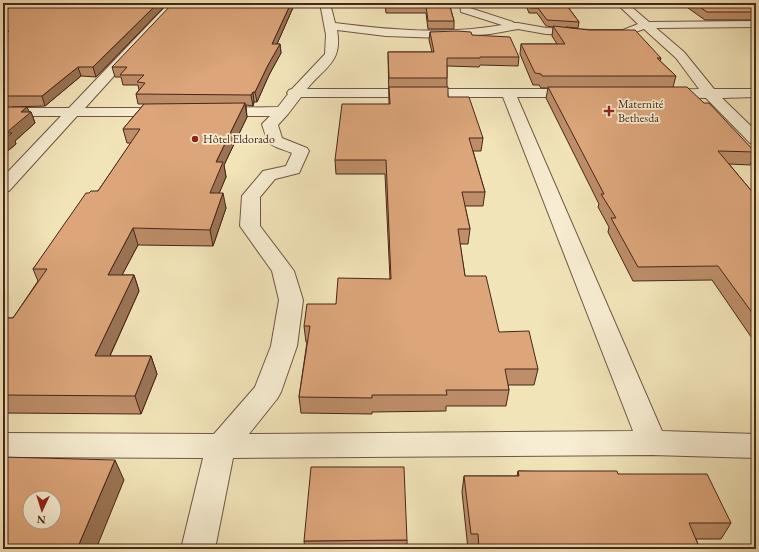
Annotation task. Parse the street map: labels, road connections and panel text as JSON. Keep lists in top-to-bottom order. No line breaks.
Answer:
{"places":{"health":["Maternité Bethesda"],"other":["Hôtel Eldorado"]},"north":"bottom"}
